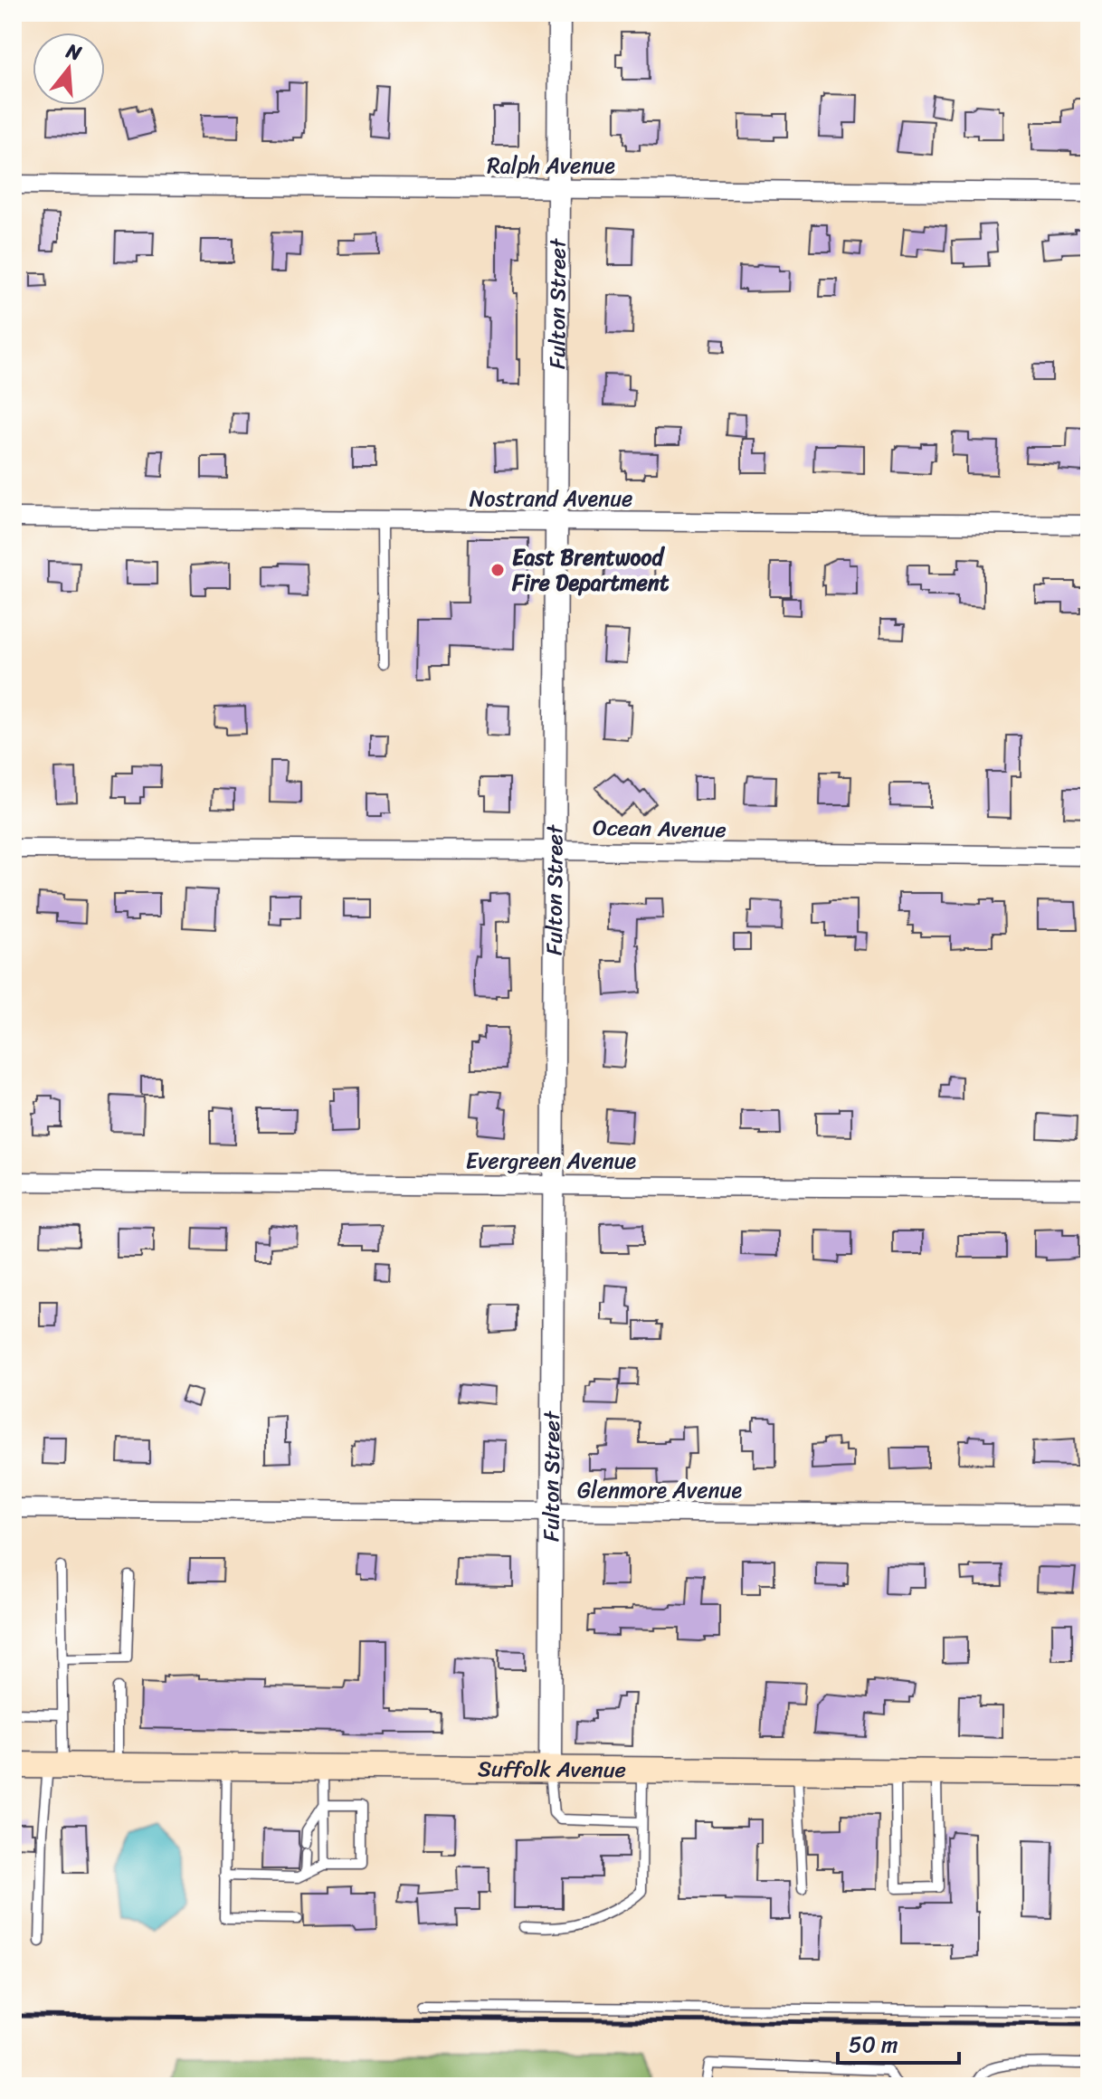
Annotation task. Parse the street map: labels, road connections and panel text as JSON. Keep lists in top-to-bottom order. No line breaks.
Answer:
{"streets":{"main road":["Suffolk Avenue"],"street":["Ralph Avenue","Fulton Street","Nostrand Avenue","Ocean Avenue","Evergreen Avenue","Glenmore Avenue"]},"crossings":[["Ralph Avenue","Fulton Street"],["Fulton Street","Nostrand Avenue"],["Fulton Street","Ocean Avenue"],["Fulton Street","Evergreen Avenue"],["Fulton Street","Glenmore Avenue"],["Fulton Street","Suffolk Avenue"]],"places":["East Brentwood Fire Department"],"scale_bar":"50 m","north":"top"}
